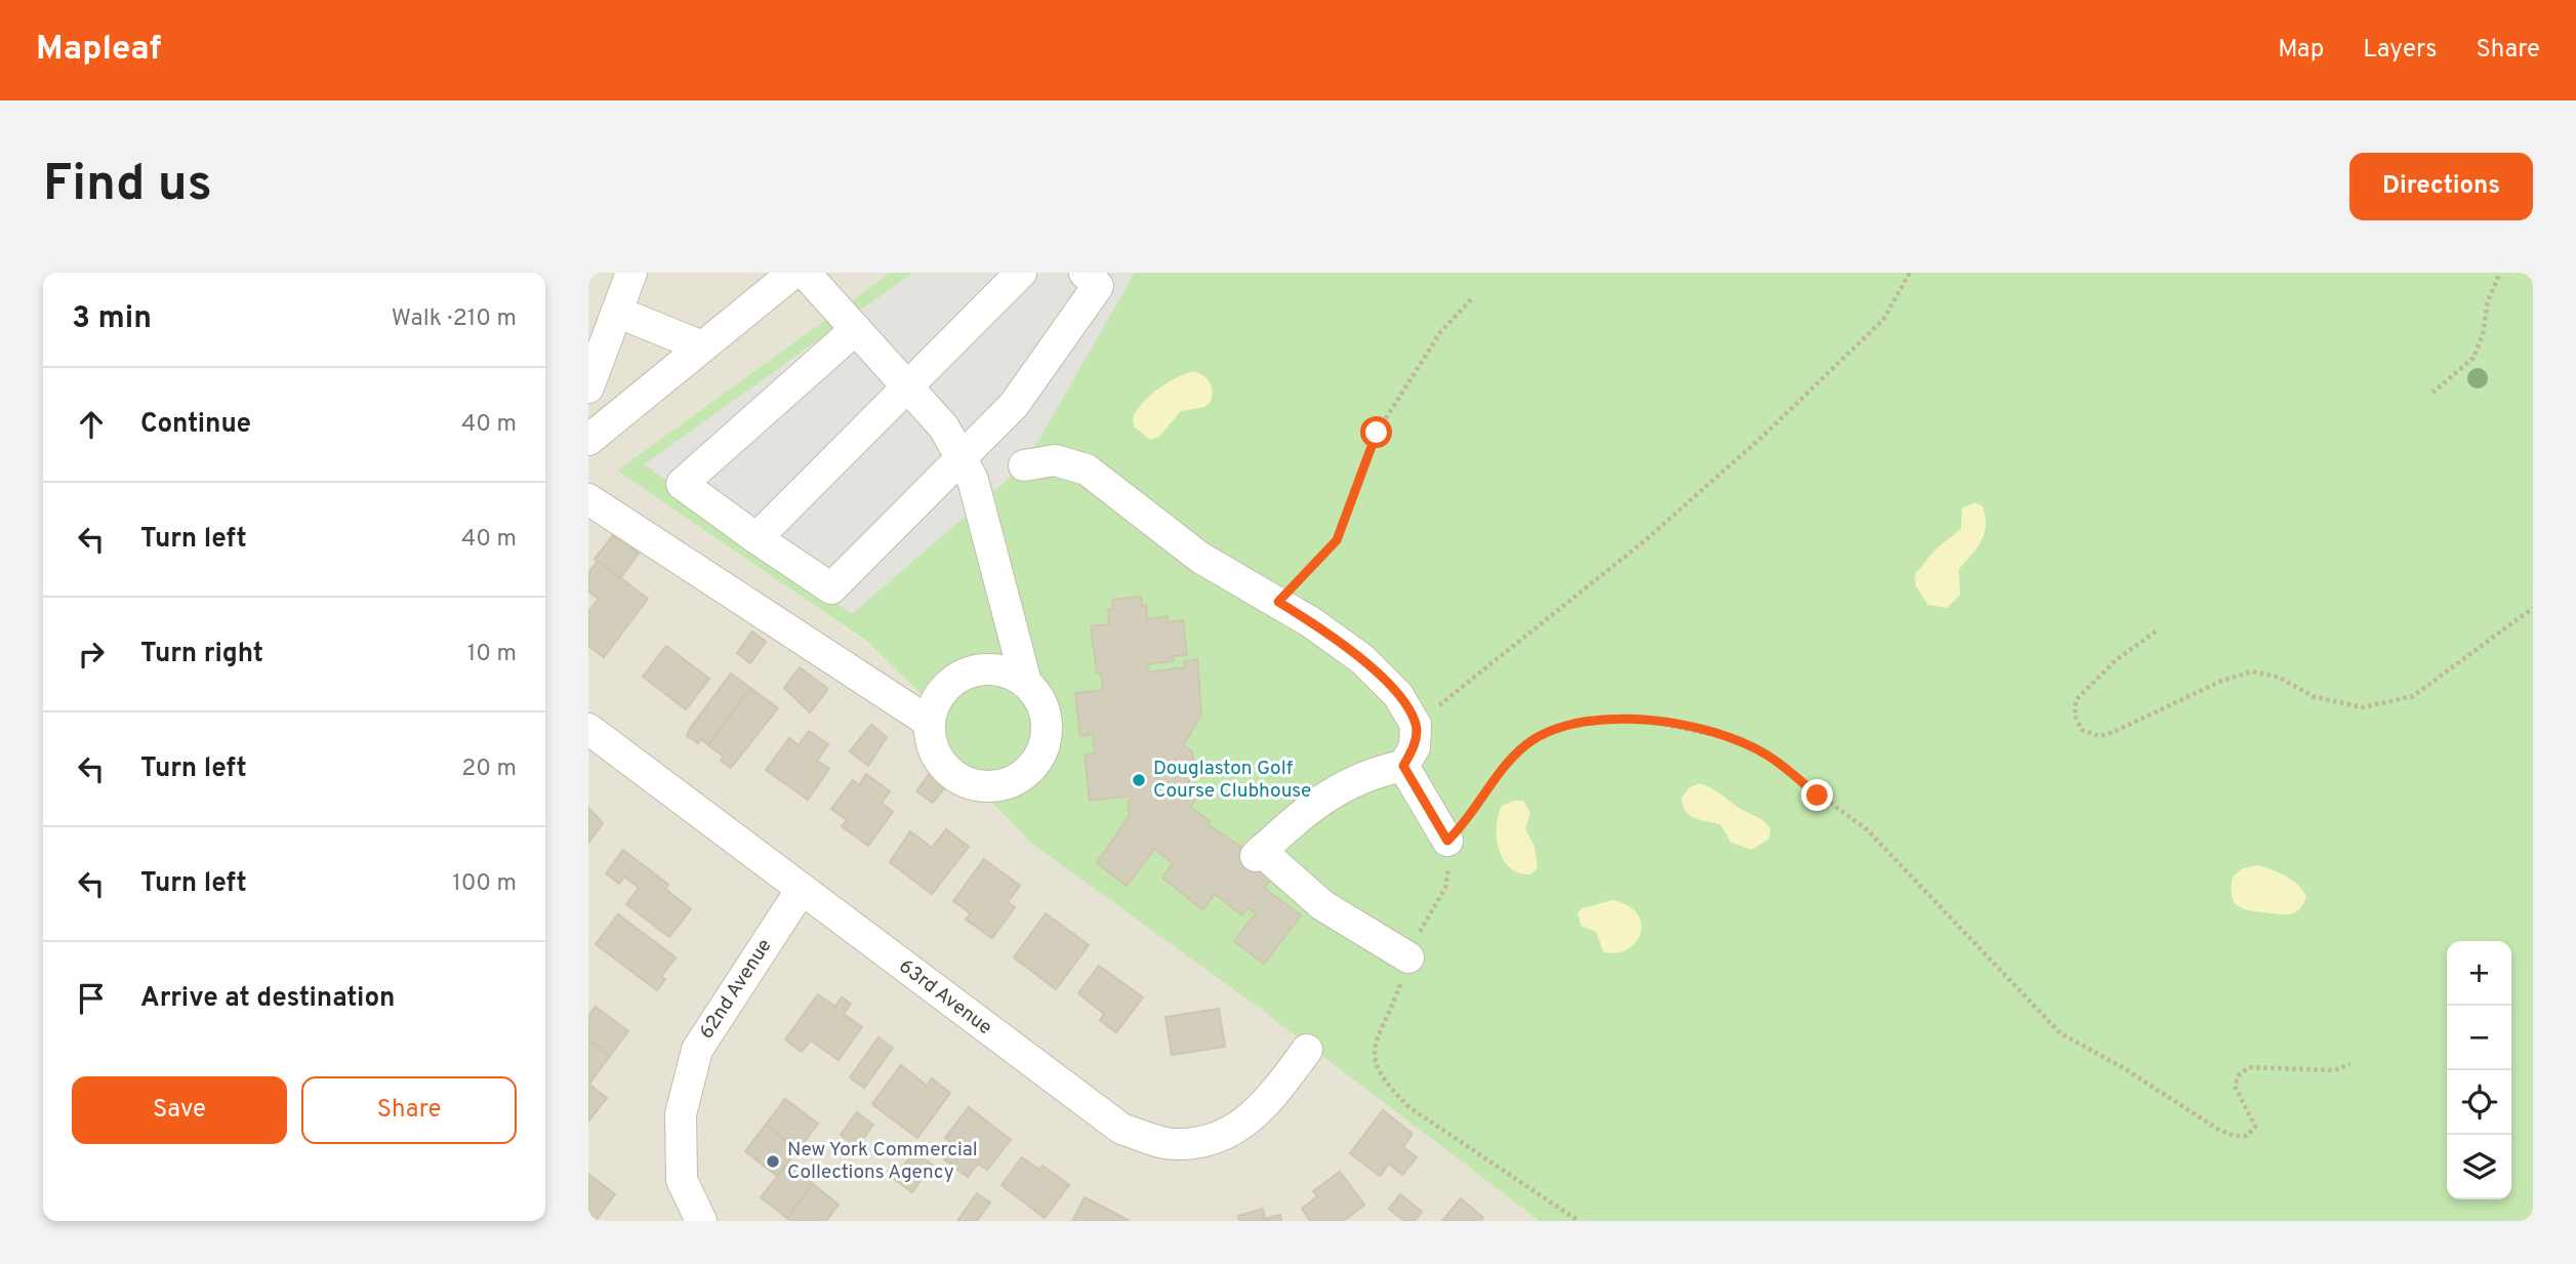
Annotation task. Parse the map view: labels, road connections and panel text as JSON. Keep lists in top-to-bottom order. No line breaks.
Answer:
{"streets":{"street":["62nd Avenue","63rd Avenue"]},"crossings":[["62nd Avenue","63rd Avenue"]],"places":["Douglaston Golf Course Clubhouse","New York Commercial Collections Agency"],"page":{"header":"Mapleaf","nav":["Map","Layers","Share"],"buttons":["Directions",["Save","Share"]],"title":"Find us","heading":["3 min","Walk · 210 m"],"list":[["Continue","40 m"],["Turn left","40 m"],["Turn right","10 m"],["Turn left","20 m"],["Turn left","100 m"],"Arrive at destination"],"map_buttons":["+","−"]}}
